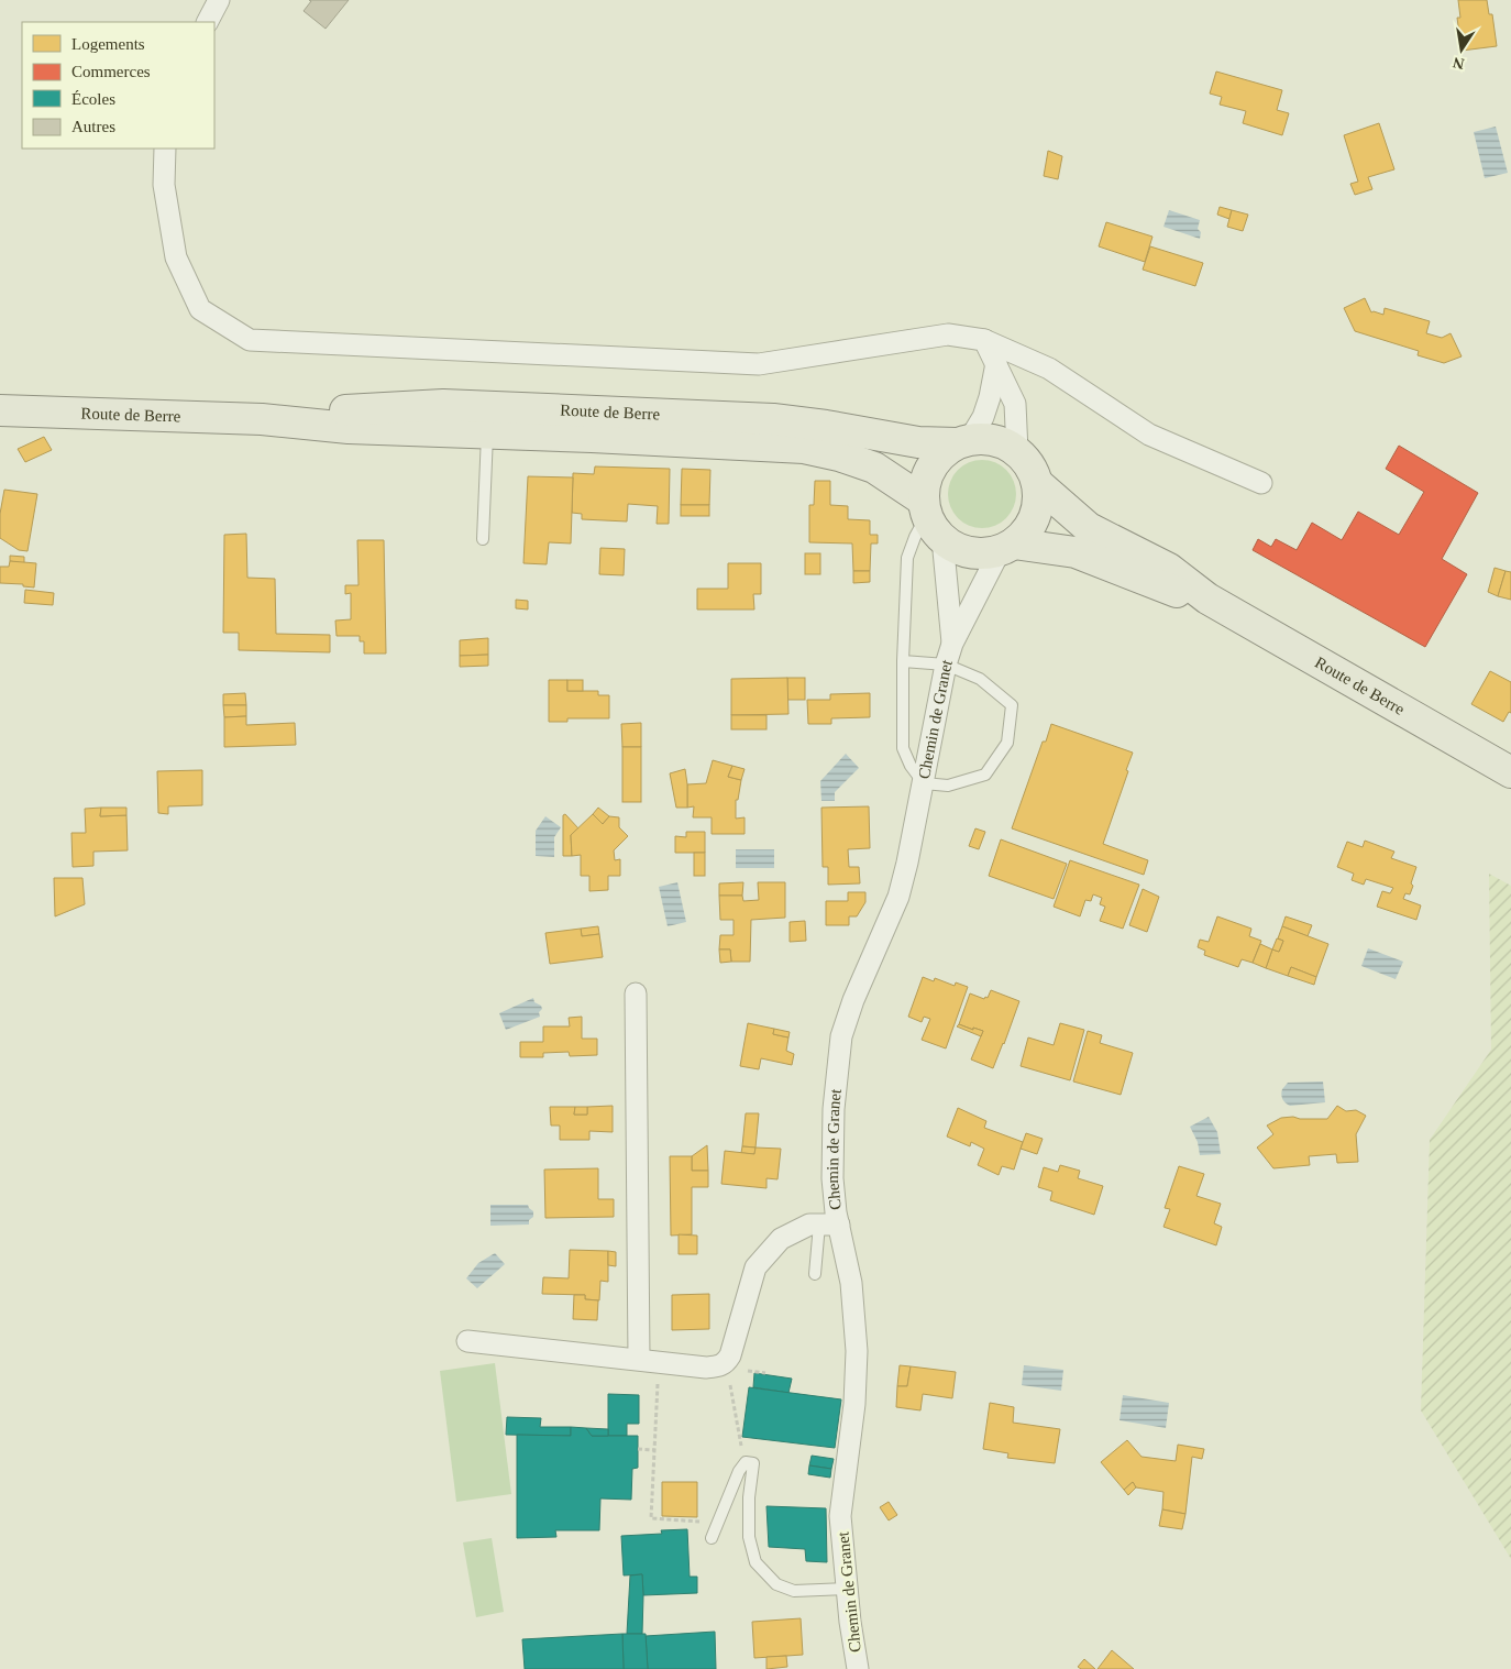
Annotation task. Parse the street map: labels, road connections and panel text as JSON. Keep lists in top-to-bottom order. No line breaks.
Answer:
{"streets":{"main road":["Route de Berre"],"street":["Chemin de Granet"]},"crossings":[["Route de Berre","Chemin de Granet"]],"legend":["Logements","Commerces","Écoles","Autres"],"north":"bottom"}
